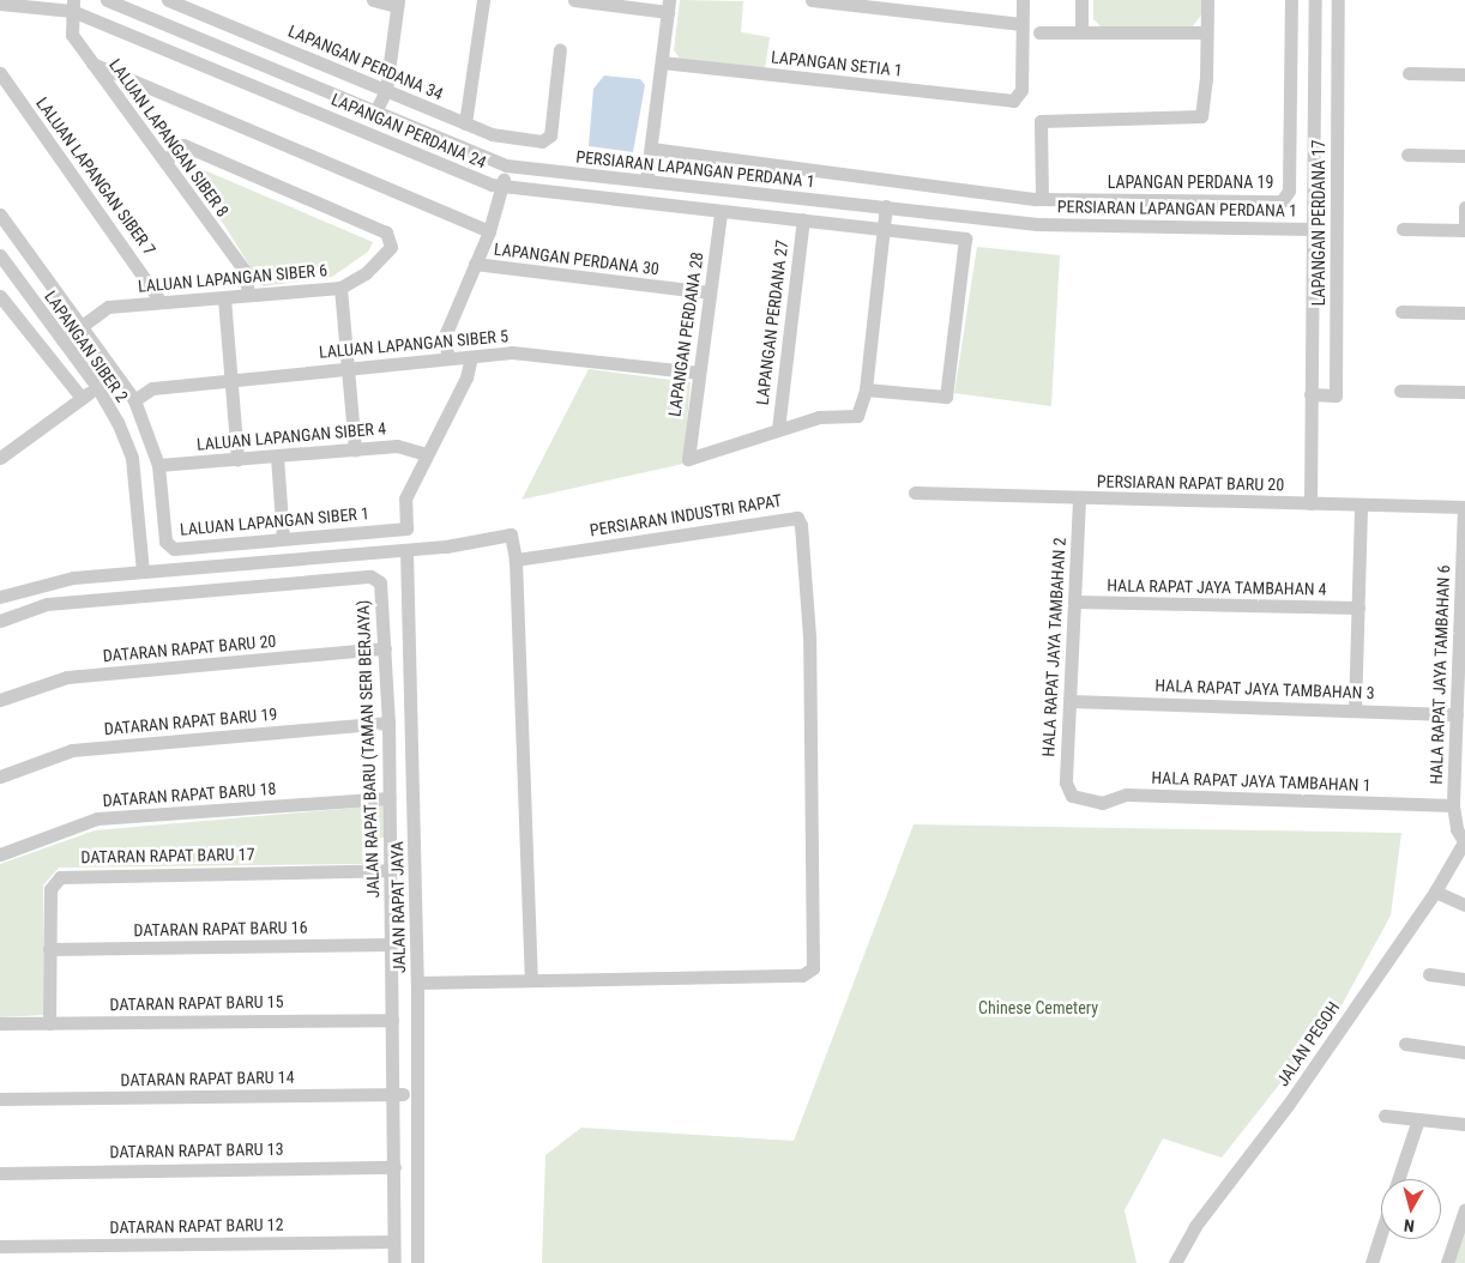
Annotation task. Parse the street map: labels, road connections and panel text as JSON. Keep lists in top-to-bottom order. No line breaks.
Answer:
{"streets":{"street":["LAPANGAN PERDANA 34","LAPANGAN SETIA 1","LAPANGAN PERDANA 24","LALUAN LAPANGAN SIBER 8","PERSIARAN LAPANGAN PERDANA 1","LALUAN LAPANGAN SIBER 7","LAPANGAN PERDANA 19","LAPANGAN PERDANA 17","LAPANGAN PERDANA 30","LALUAN LAPANGAN SIBER 6","LAPANGAN PERDANA 27","LAPANGAN PERDANA 28","LALUAN LAPANGAN SIBER 5","LAPANGAN SIBER 2","LALUAN LAPANGAN SIBER 4","PERSIARAN RAPAT BARU 20","PERSIARAN INDUSTRI RAPAT","LALUAN LAPANGAN SIBER 1","HALA RAPAT JAYA TAMBAHAN 4","HALA RAPAT JAYA TAMBAHAN 2","DATARAN RAPAT BARU 20","HALA RAPAT JAYA TAMBAHAN 6","HALA RAPAT JAYA TAMBAHAN 3","DATARAN RAPAT BARU 19","JALAN RAPAT BARU (TAMAN SERI BERJAYA)","HALA RAPAT JAYA TAMBAHAN 1","DATARAN RAPAT BARU 18","DATARAN RAPAT BARU 17","JALAN RAPAT JAYA","DATARAN RAPAT BARU 16","DATARAN RAPAT BARU 15","JALAN PEGOH","DATARAN RAPAT BARU 14","DATARAN RAPAT BARU 13","DATARAN RAPAT BARU 12"]},"crossings":[["LAPANGAN PERDANA 24","LALUAN LAPANGAN SIBER 8"],["LAPANGAN PERDANA 24","LAPANGAN PERDANA 27"],["LAPANGAN PERDANA 24","LAPANGAN PERDANA 28"],["LALUAN LAPANGAN SIBER 8","LALUAN LAPANGAN SIBER 6"],["LALUAN LAPANGAN SIBER 7","LALUAN LAPANGAN SIBER 6"],["LAPANGAN PERDANA 30","LAPANGAN PERDANA 28"],["LALUAN LAPANGAN SIBER 6","LAPANGAN SIBER 2"],["LALUAN LAPANGAN SIBER 6","LALUAN LAPANGAN SIBER 1"],["LAPANGAN PERDANA 27","LAPANGAN PERDANA 28"],["LAPANGAN PERDANA 28","LALUAN LAPANGAN SIBER 5"],["LALUAN LAPANGAN SIBER 5","LALUAN LAPANGAN SIBER 1"],["LALUAN LAPANGAN SIBER 4","LALUAN LAPANGAN SIBER 1"],["PERSIARAN RAPAT BARU 20","HALA RAPAT JAYA TAMBAHAN 2"],["PERSIARAN RAPAT BARU 20","HALA RAPAT JAYA TAMBAHAN 6"],["PERSIARAN INDUSTRI RAPAT","JALAN RAPAT JAYA"],["HALA RAPAT JAYA TAMBAHAN 4","HALA RAPAT JAYA TAMBAHAN 2"],["HALA RAPAT JAYA TAMBAHAN 2","HALA RAPAT JAYA TAMBAHAN 3"],["HALA RAPAT JAYA TAMBAHAN 2","HALA RAPAT JAYA TAMBAHAN 1"],["DATARAN RAPAT BARU 20","JALAN RAPAT BARU (TAMAN SERI BERJAYA)"],["HALA RAPAT JAYA TAMBAHAN 6","HALA RAPAT JAYA TAMBAHAN 3"],["HALA RAPAT JAYA TAMBAHAN 6","HALA RAPAT JAYA TAMBAHAN 1"],["HALA RAPAT JAYA TAMBAHAN 6","JALAN PEGOH"],["DATARAN RAPAT BARU 19","JALAN RAPAT BARU (TAMAN SERI BERJAYA)"],["JALAN RAPAT BARU (TAMAN SERI BERJAYA)","DATARAN RAPAT BARU 18"],["JALAN RAPAT BARU (TAMAN SERI BERJAYA)","DATARAN RAPAT BARU 17"],["JALAN RAPAT BARU (TAMAN SERI BERJAYA)","DATARAN RAPAT BARU 16"],["JALAN RAPAT BARU (TAMAN SERI BERJAYA)","DATARAN RAPAT BARU 15"],["JALAN RAPAT BARU (TAMAN SERI BERJAYA)","DATARAN RAPAT BARU 14"],["JALAN RAPAT BARU (TAMAN SERI BERJAYA)","DATARAN RAPAT BARU 13"],["JALAN RAPAT BARU (TAMAN SERI BERJAYA)","DATARAN RAPAT BARU 12"],["DATARAN RAPAT BARU 17","DATARAN RAPAT BARU 16"],["DATARAN RAPAT BARU 17","DATARAN RAPAT BARU 15"],["JALAN RAPAT JAYA","DATARAN RAPAT BARU 14"]],"parks":["Chinese Cemetery"],"north":"bottom"}
